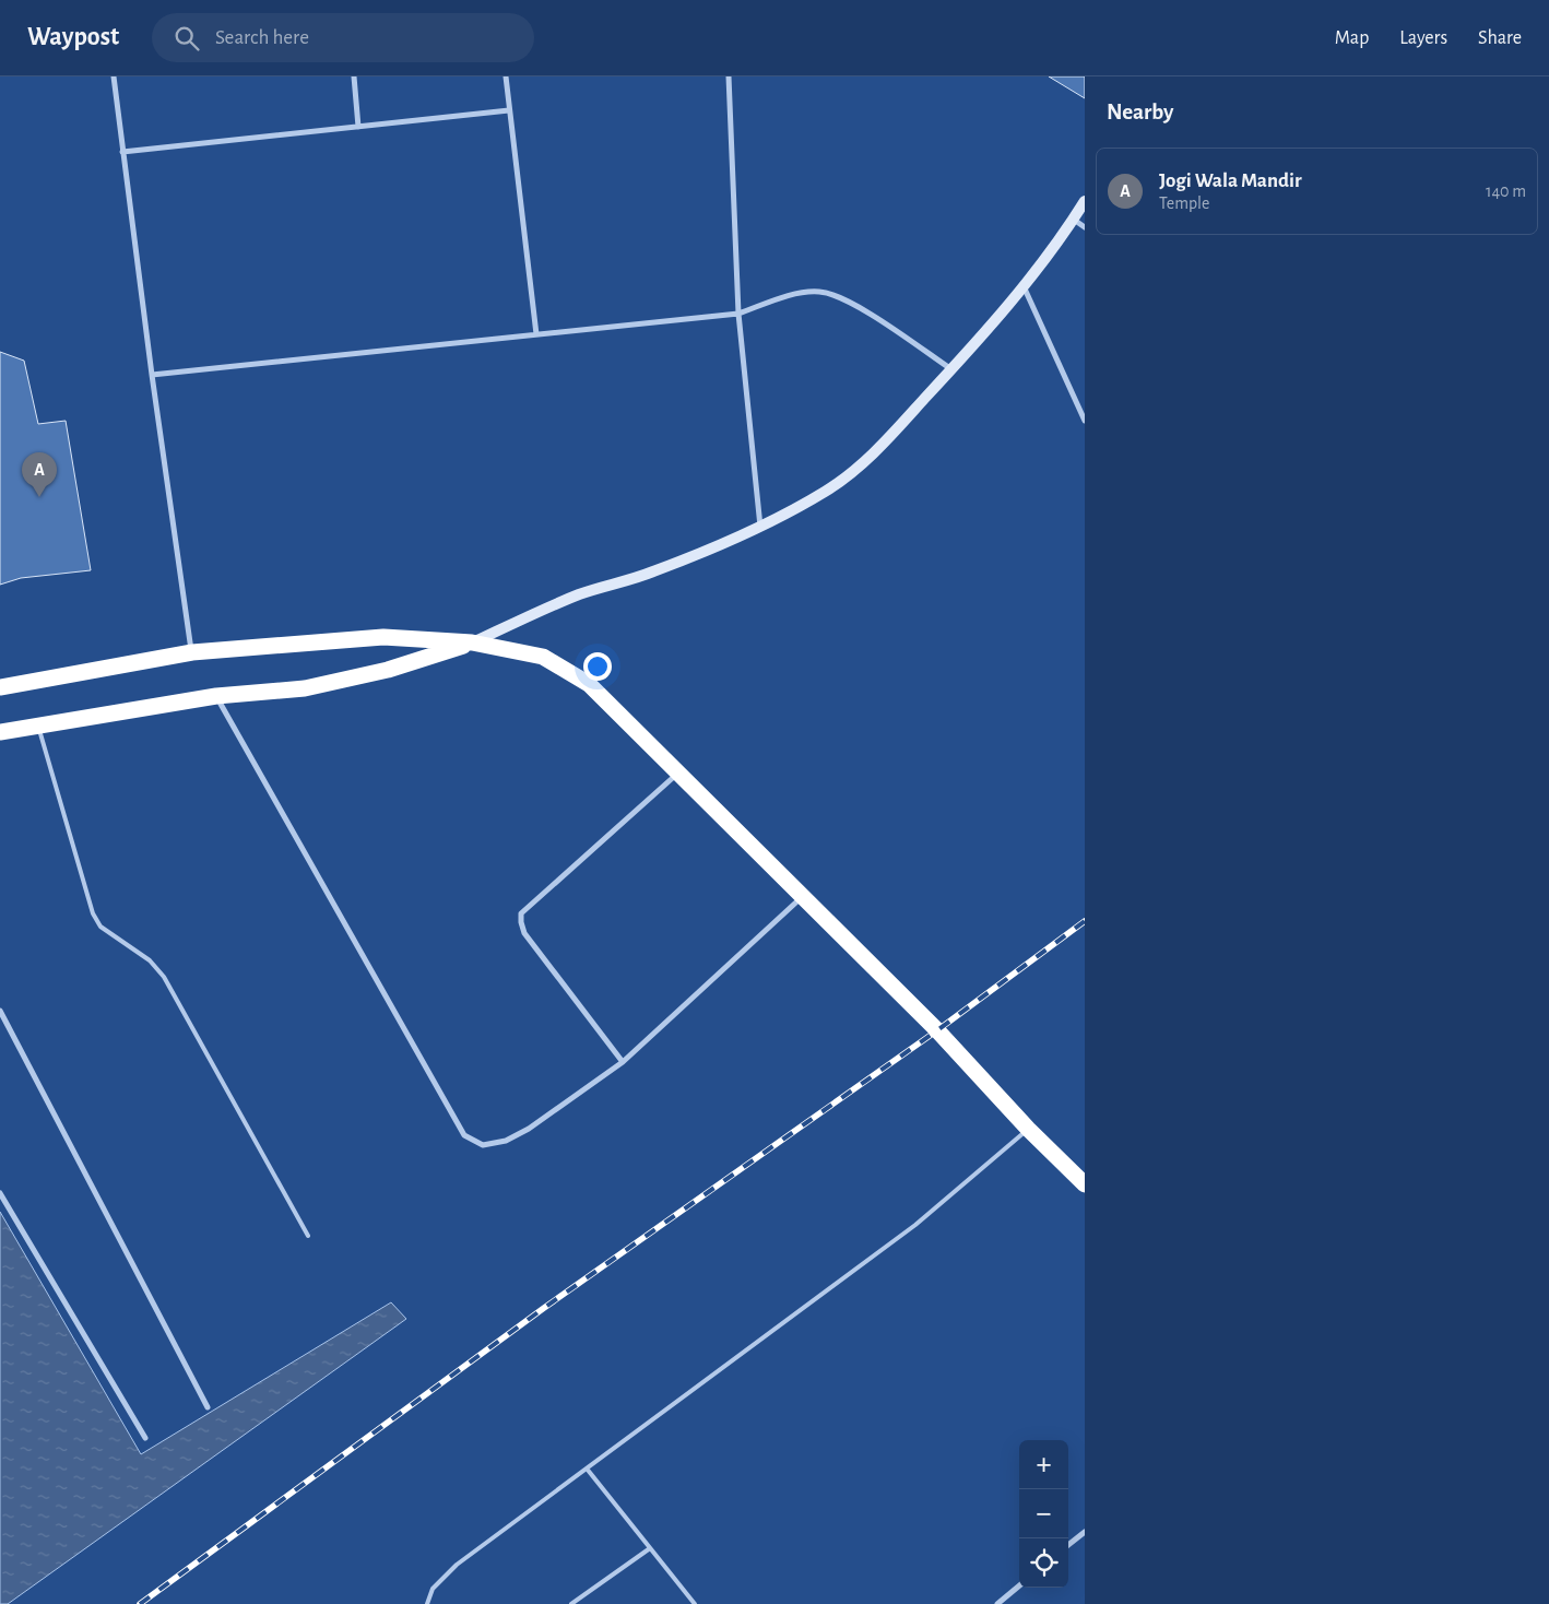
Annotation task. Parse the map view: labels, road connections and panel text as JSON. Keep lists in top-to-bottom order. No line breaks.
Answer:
{"page":{"header":"Waypost","search":"Search here","nav":["Map","Layers","Share"],"heading":"Nearby","list":[{"mark":"A","name":"Jogi Wala Mandir","note":"Temple","value":"140 m"}],"pins":"A","map_buttons":["+","−"]}}
